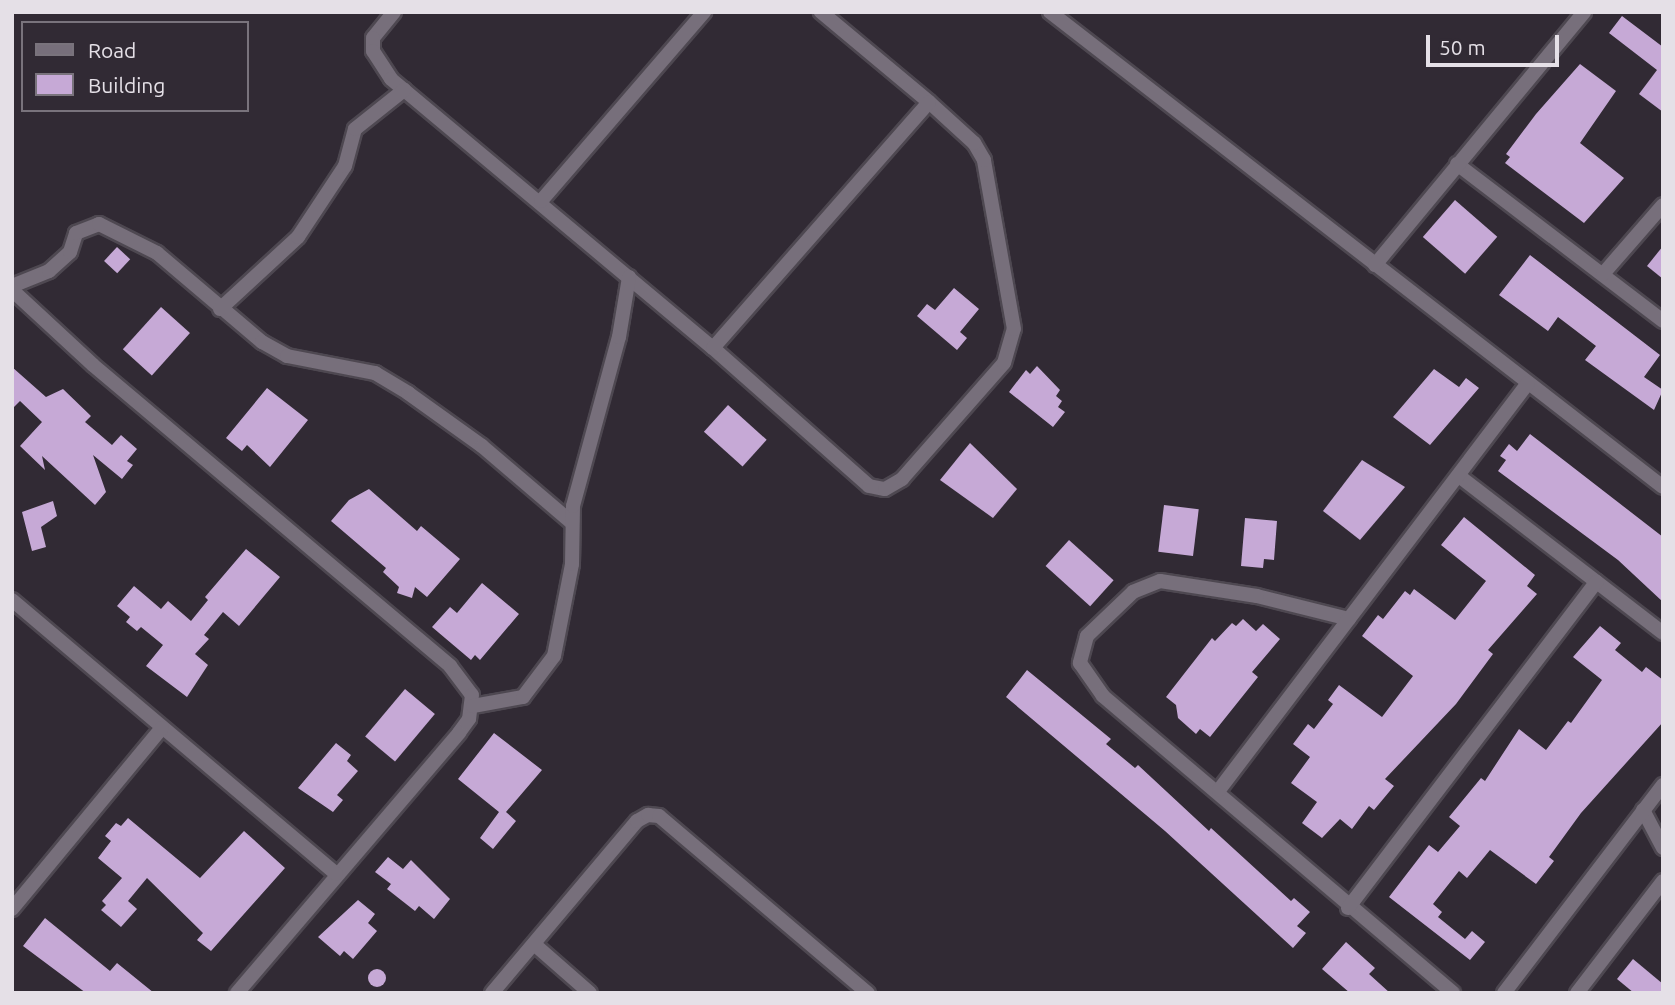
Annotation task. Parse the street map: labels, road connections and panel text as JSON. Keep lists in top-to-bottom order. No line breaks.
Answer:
{"legend":["Road","Building"],"scale_bar":"50 m"}
